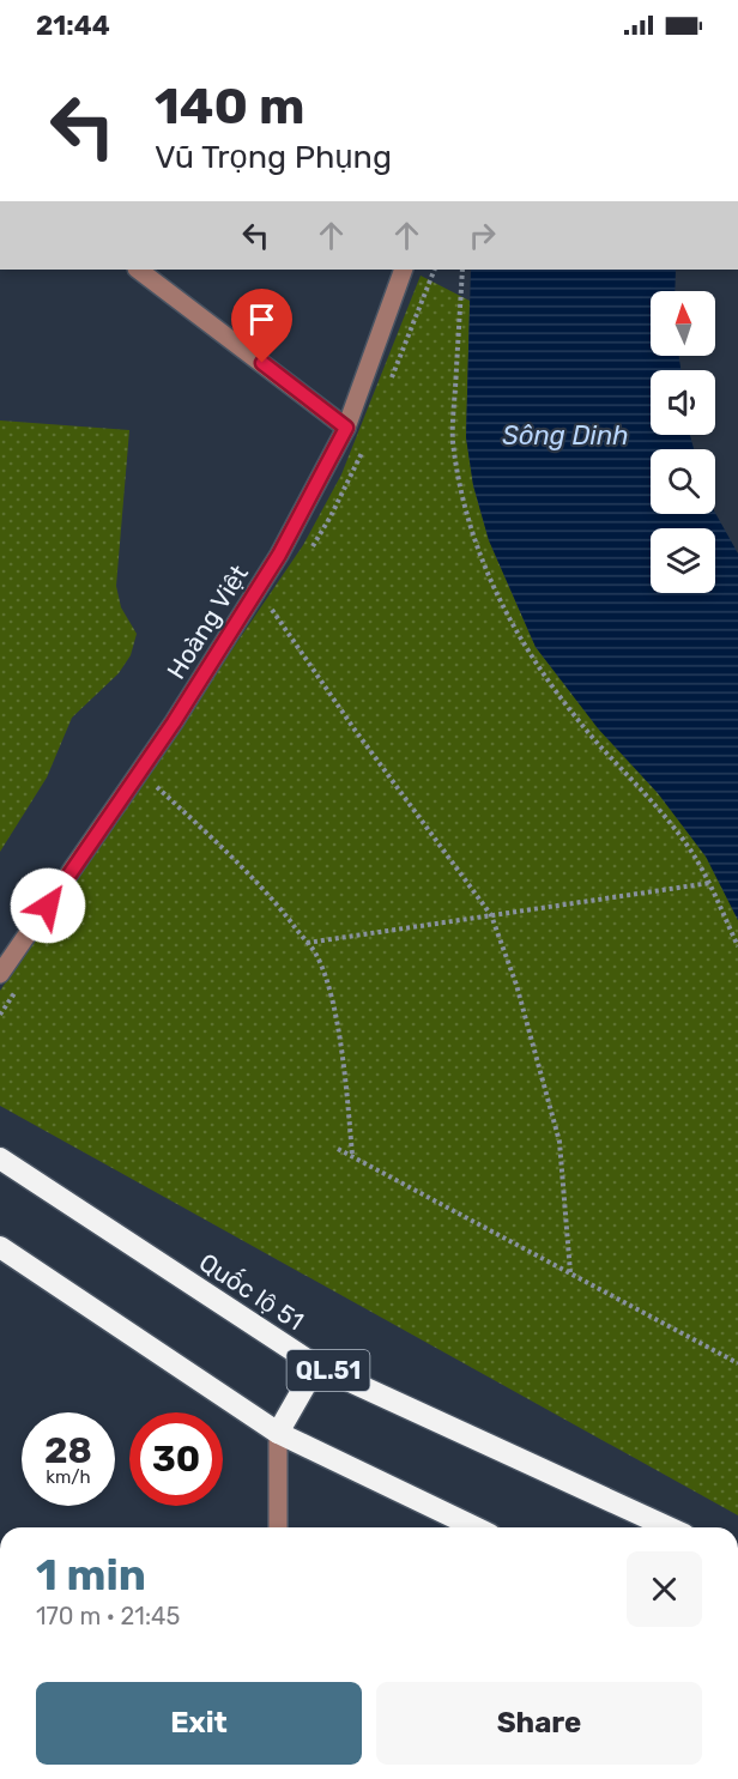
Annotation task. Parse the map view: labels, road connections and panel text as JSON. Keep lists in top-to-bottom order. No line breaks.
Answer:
{"streets":{"highway":["Quốc lộ 51","QL.51"],"street":["Hoàng Việt"]},"water":["Sông Dinh"],"north":"top","page":{"status":"21:44","turn":["140 m","Vũ Trọng Phụng"],"speed":"28 km/h","limit":"30","heading":["1 min","170 m · 21:45"],"buttons":["Exit","Share"]}}
